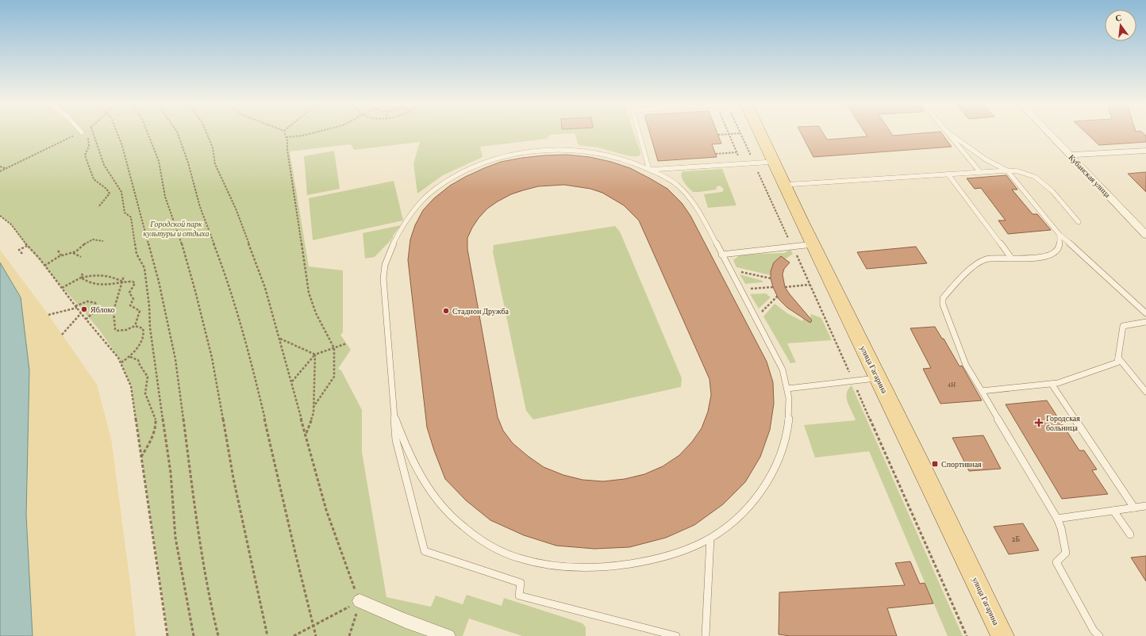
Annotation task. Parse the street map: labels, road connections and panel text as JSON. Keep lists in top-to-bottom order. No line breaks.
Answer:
{"streets":{"main road":["улица Гагарина"],"street":["Кубанская улица"]},"parks":["Городской парк культуры и отдыха"],"places":{"other":["Яблоко","Стадион Дружба"],"health":["Городская больница"],"transit":["Спортивная"]},"house_numbers":["4Н","2Б"],"north":"top"}
